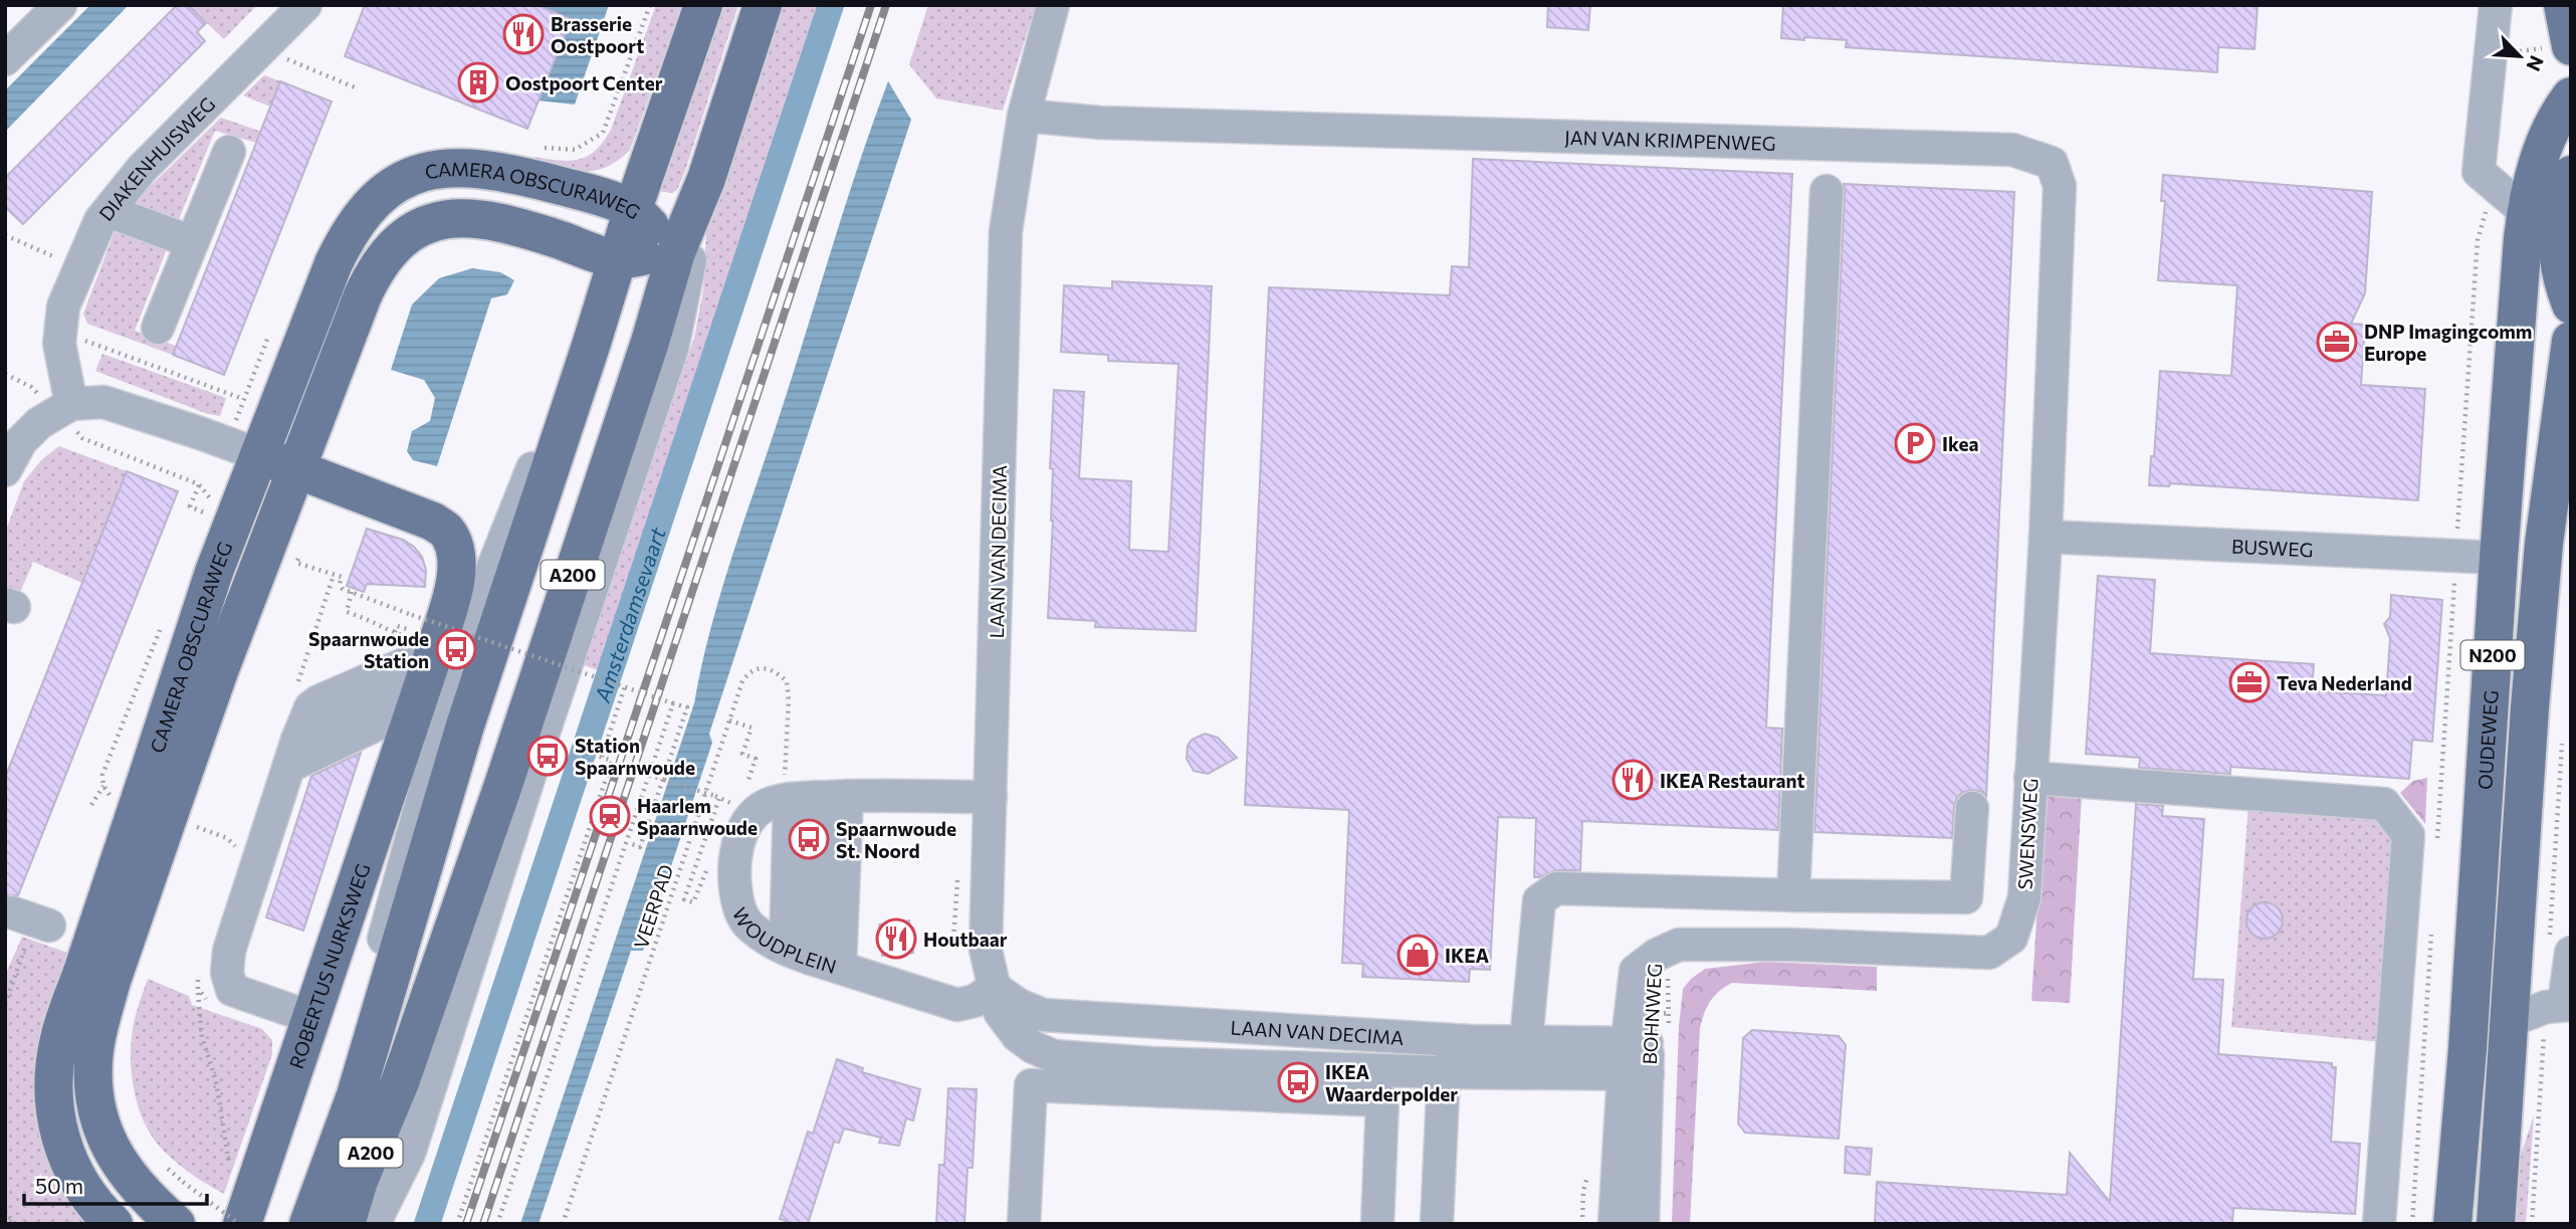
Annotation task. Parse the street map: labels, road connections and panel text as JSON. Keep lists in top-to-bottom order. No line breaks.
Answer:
{"streets":{"main road":["CAMERA OBSCURAWEG","A200","N200","OUDEWEG","ROBERTUS NURKSWEG"],"street":["JAN VAN KRIMPENWEG","DIAKENHUISWEG","BUSWEG","LAAN VAN DECIMA","SWENSWEG","WOUDPLEIN","BOHNWEG"],"path":["VEERPAD"]},"crossings":[["JAN VAN KRIMPENWEG","BUSWEG"],["JAN VAN KRIMPENWEG","LAAN VAN DECIMA"],["JAN VAN KRIMPENWEG","SWENSWEG"],["CAMERA OBSCURAWEG","A200"],["CAMERA OBSCURAWEG","ROBERTUS NURKSWEG"],["BUSWEG","OUDEWEG"],["BUSWEG","SWENSWEG"],["LAAN VAN DECIMA","WOUDPLEIN"],["LAAN VAN DECIMA","BOHNWEG"],["SWENSWEG","BOHNWEG"],["VEERPAD","WOUDPLEIN"]],"water":["Amsterdamsevaart"],"places":{"restaurant":["Brasserie Oostpoort","IKEA Restaurant","Houtbaar"],"building":["Oostpoort Center"],"office":["DNP Imagingcomm Europe","Teva Nederland"],"parking":["Ikea"],"bus stop":["Spaarnwoude Station","Station Spaarnwoude","Spaarnwoude St. Noord","IKEA Waarderpolder"],"station":["Haarlem Spaarnwoude"],"shop":["IKEA"]},"scale_bar":"50 m","north":"bottom right"}
